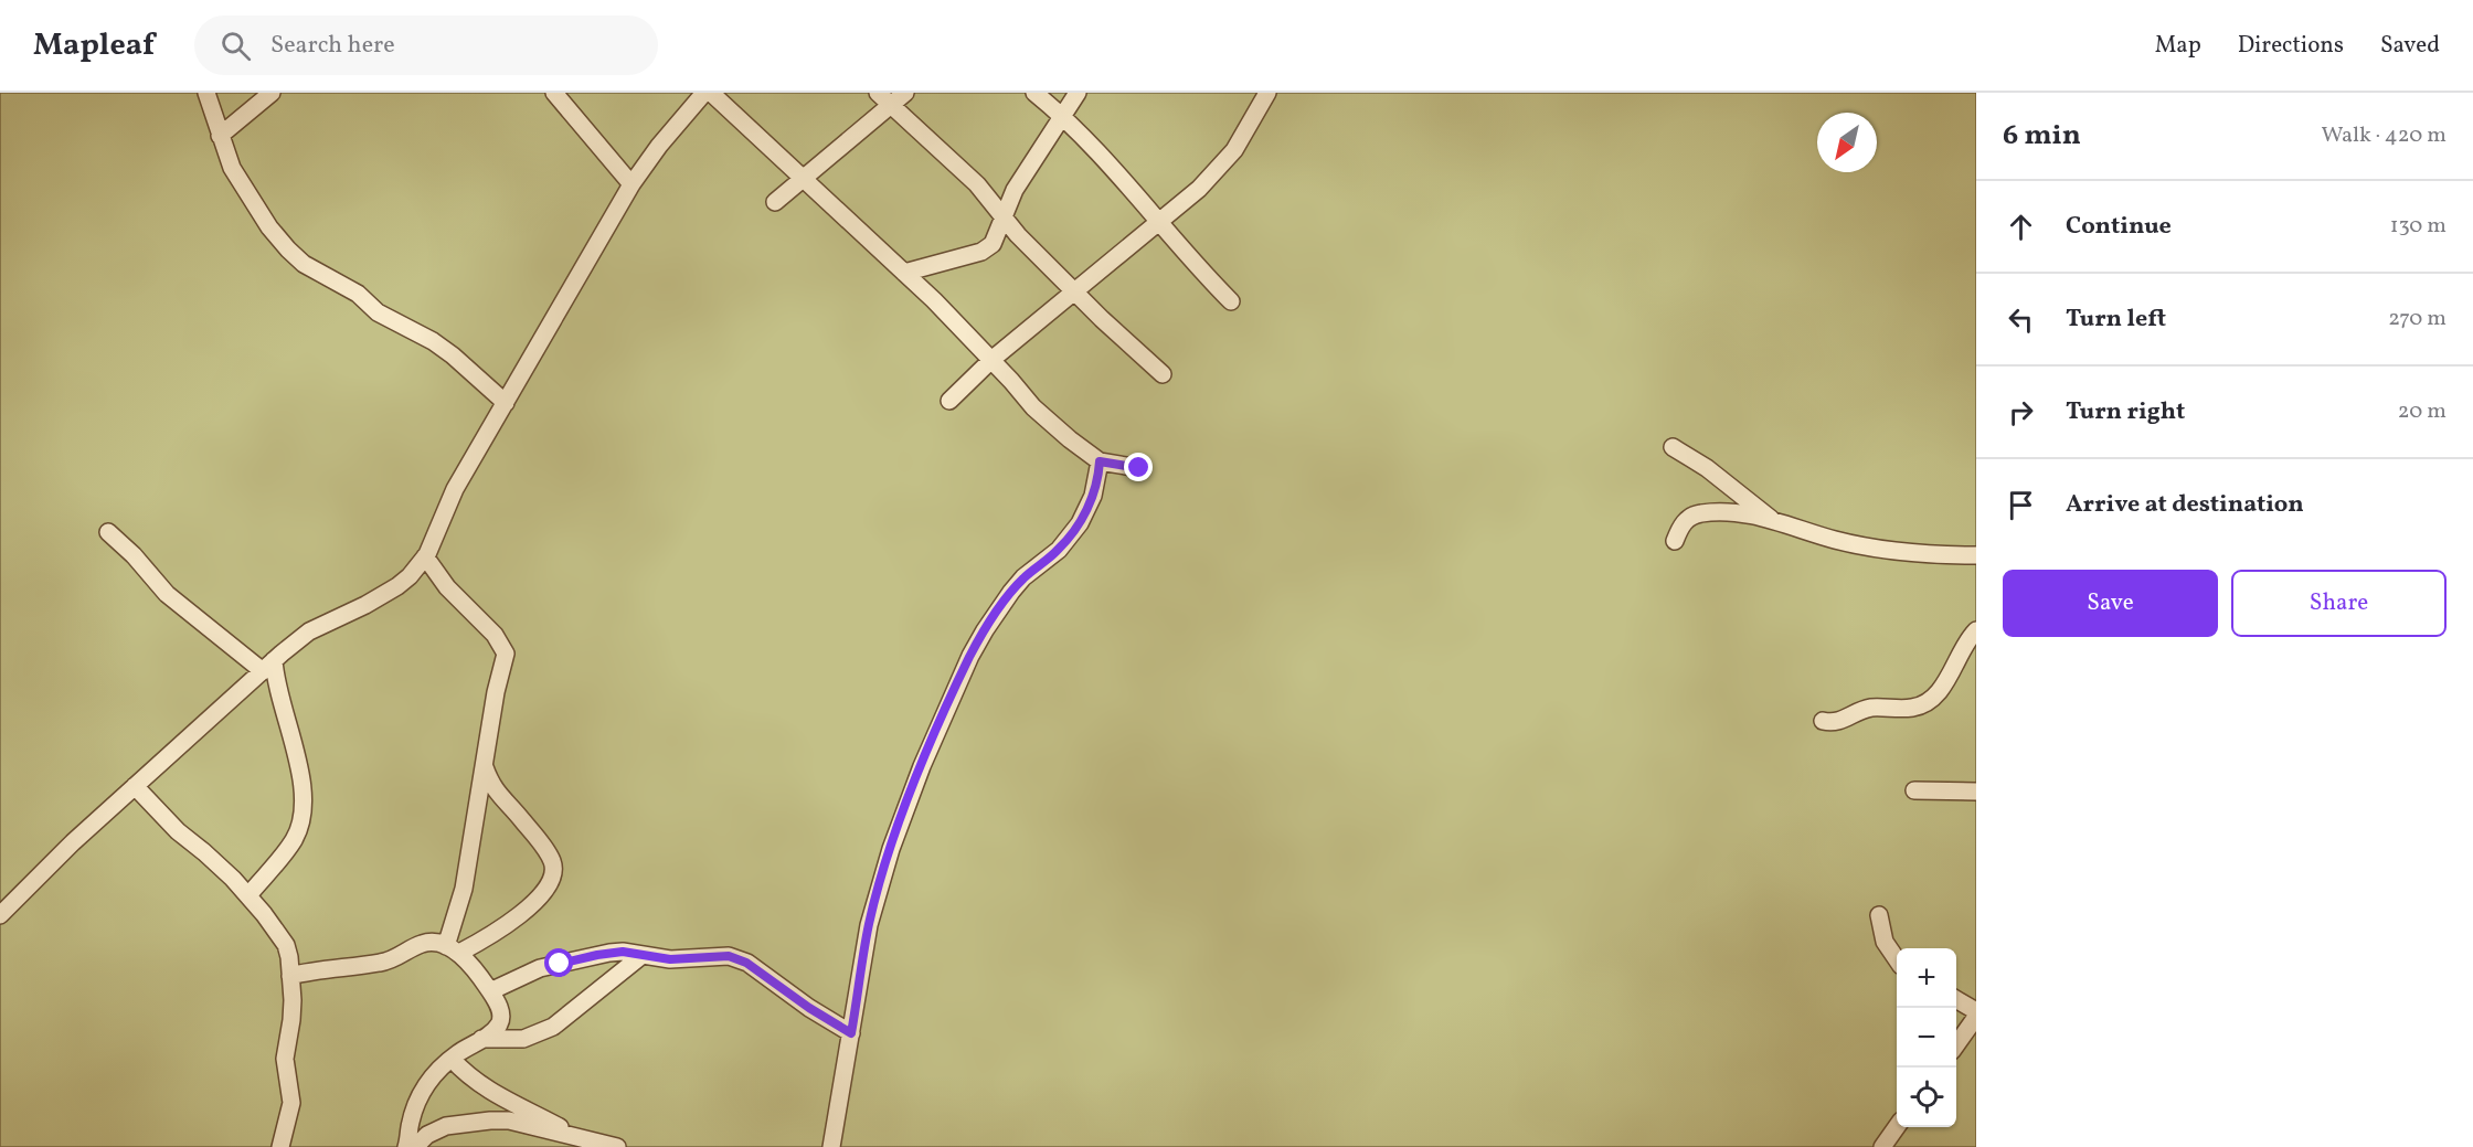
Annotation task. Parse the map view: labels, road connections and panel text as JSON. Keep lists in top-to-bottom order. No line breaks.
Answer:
{"north":"bottom left","page":{"header":"Mapleaf","search":"Search here","nav":["Map","Directions","Saved"],"heading":["6 min","Walk · 420 m"],"list":[["Continue","130 m"],["Turn left","270 m"],["Turn right","20 m"],"Arrive at destination"],"buttons":["Save","Share"],"map_buttons":["+","−"]}}
